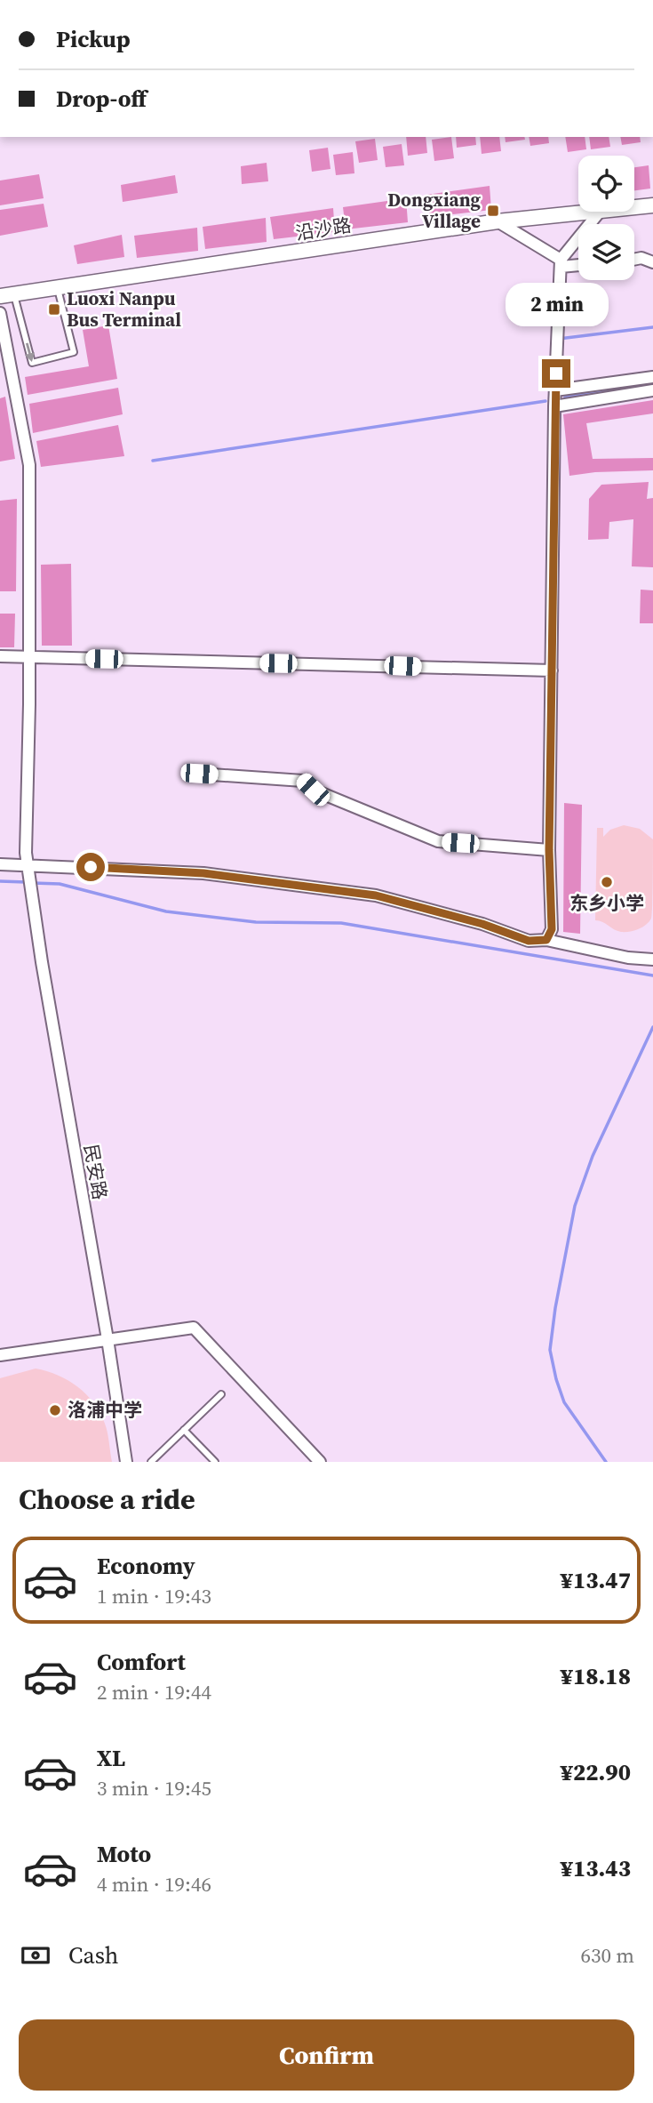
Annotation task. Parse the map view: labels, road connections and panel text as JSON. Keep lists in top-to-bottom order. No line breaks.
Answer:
{"streets":{"street":["沿沙路","民安路"]},"places":{"transit":["Dongxiang Village","Luoxi Nanpu Bus Terminal"],"other":["东乡小学","洛浦中学"]},"page":{"banner":["Pickup","Drop-off"],"bubble":"2 min","heading":"Choose a ride","list":[{"name":"Economy","note":"1 min · 19:43","value":"¥13.47"},{"name":"Comfort","note":"2 min · 19:44","value":"¥18.18"},{"name":"XL","note":"3 min · 19:45","value":"¥22.90"},{"name":"Moto","note":"4 min · 19:46","value":"¥13.43"}],"pay":["Cash","630 m"],"buttons":"Confirm"}}
